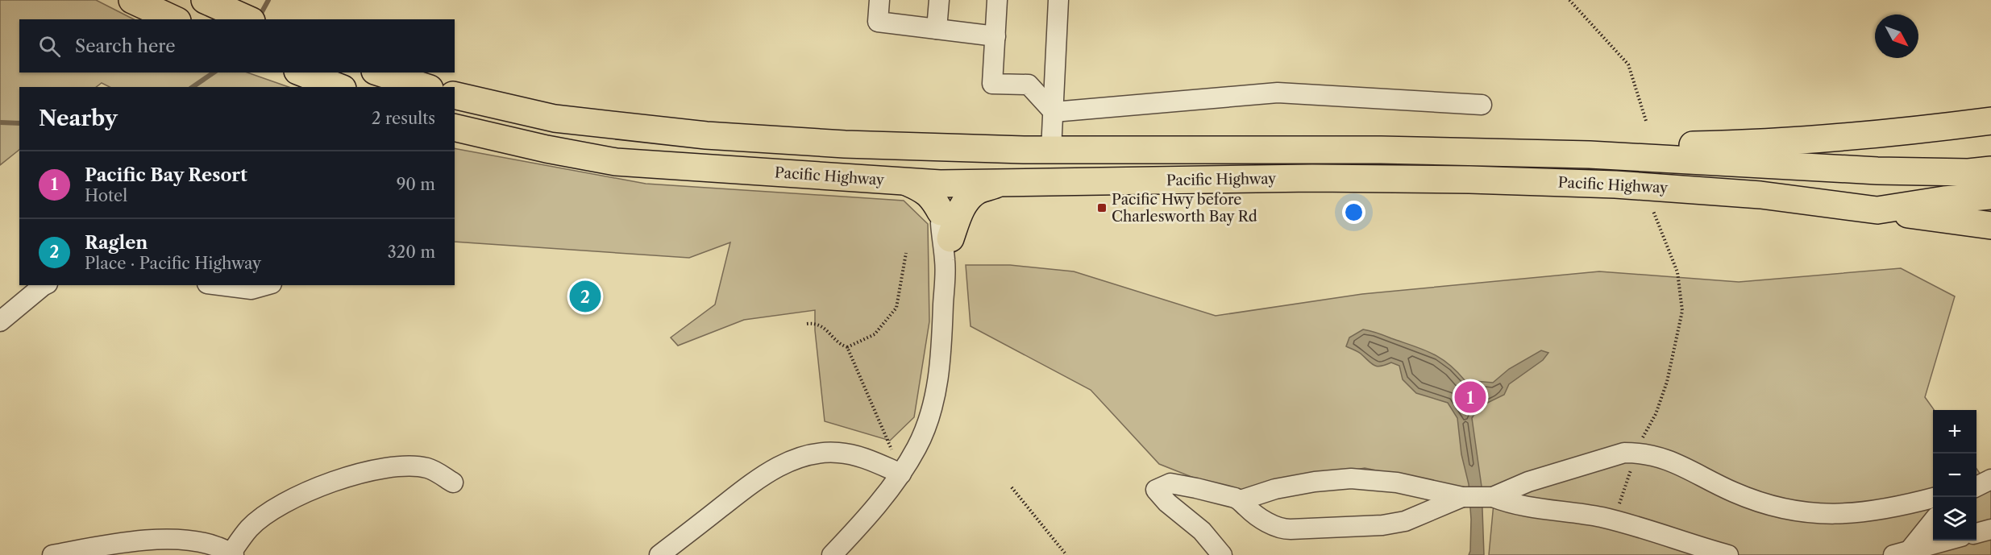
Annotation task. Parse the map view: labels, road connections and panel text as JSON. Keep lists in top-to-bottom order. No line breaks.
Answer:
{"streets":{"highway":["Pacific Highway"]},"places":{"transit":["Pacific Hwy before Charlesworth Bay Rd"]},"north":"bottom right","page":{"search":"Search here","heading":["Nearby","2 results"],"list":[{"mark":"1","name":"Pacific Bay Resort","note":"Hotel","value":"90 m"},{"mark":"2","name":"Raglen","note":"Place · Pacific Highway","value":"320 m"}],"pins":["2","1"],"map_buttons":["+","−"]}}
